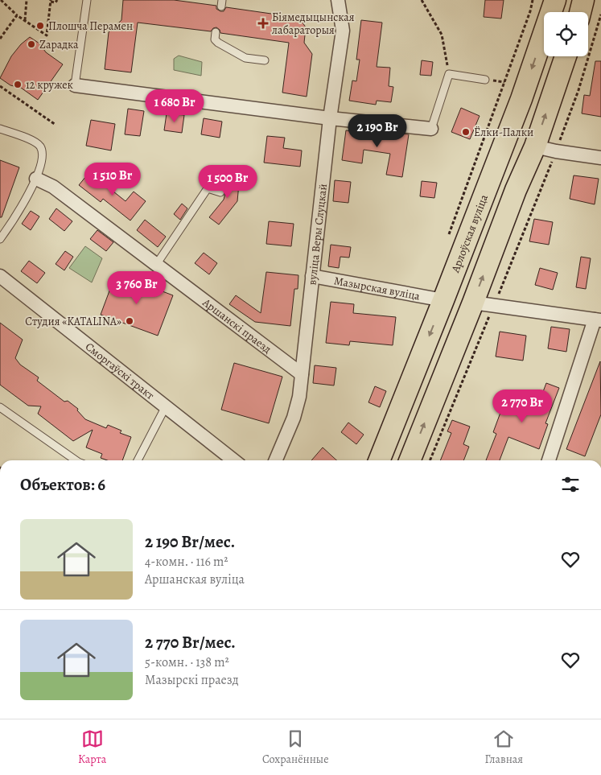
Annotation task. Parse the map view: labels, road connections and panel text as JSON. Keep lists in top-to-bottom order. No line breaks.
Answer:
{"streets":{"main road":["Арлоўская вуліца"],"street":["вуліца Веры Слуцкай","Мазырская вуліца","Аршанскі праезд","Сморгаўскі тракт"]},"crossings":[["Арлоўская вуліца","Мазырская вуліца"],["вуліца Веры Слуцкай","Мазырская вуліца"],["вуліца Веры Слуцкай","Аршанскі праезд"]],"places":{"health":["Біямедыцынская лабараторыя"],"other":["Плошча Перамен","Zарадка","12 кружек","Ёлки-Палки","Студия «KATALINA»"]},"page":{"price":["1 680 Br","2 190 Br","1 510 Br","1 500 Br","3 760 Br","2 770 Br"],"heading":"Объектов: 6","list":[{"name":"2 190 Br/мес.","note":"4-комн. · 116 m² · Аршанская вуліца"},{"name":"2 770 Br/мес.","note":"5-комн. · 138 m² · Мазырскі праезд"}],"tabs":["Карта","Сохранённые","Главная"]}}
